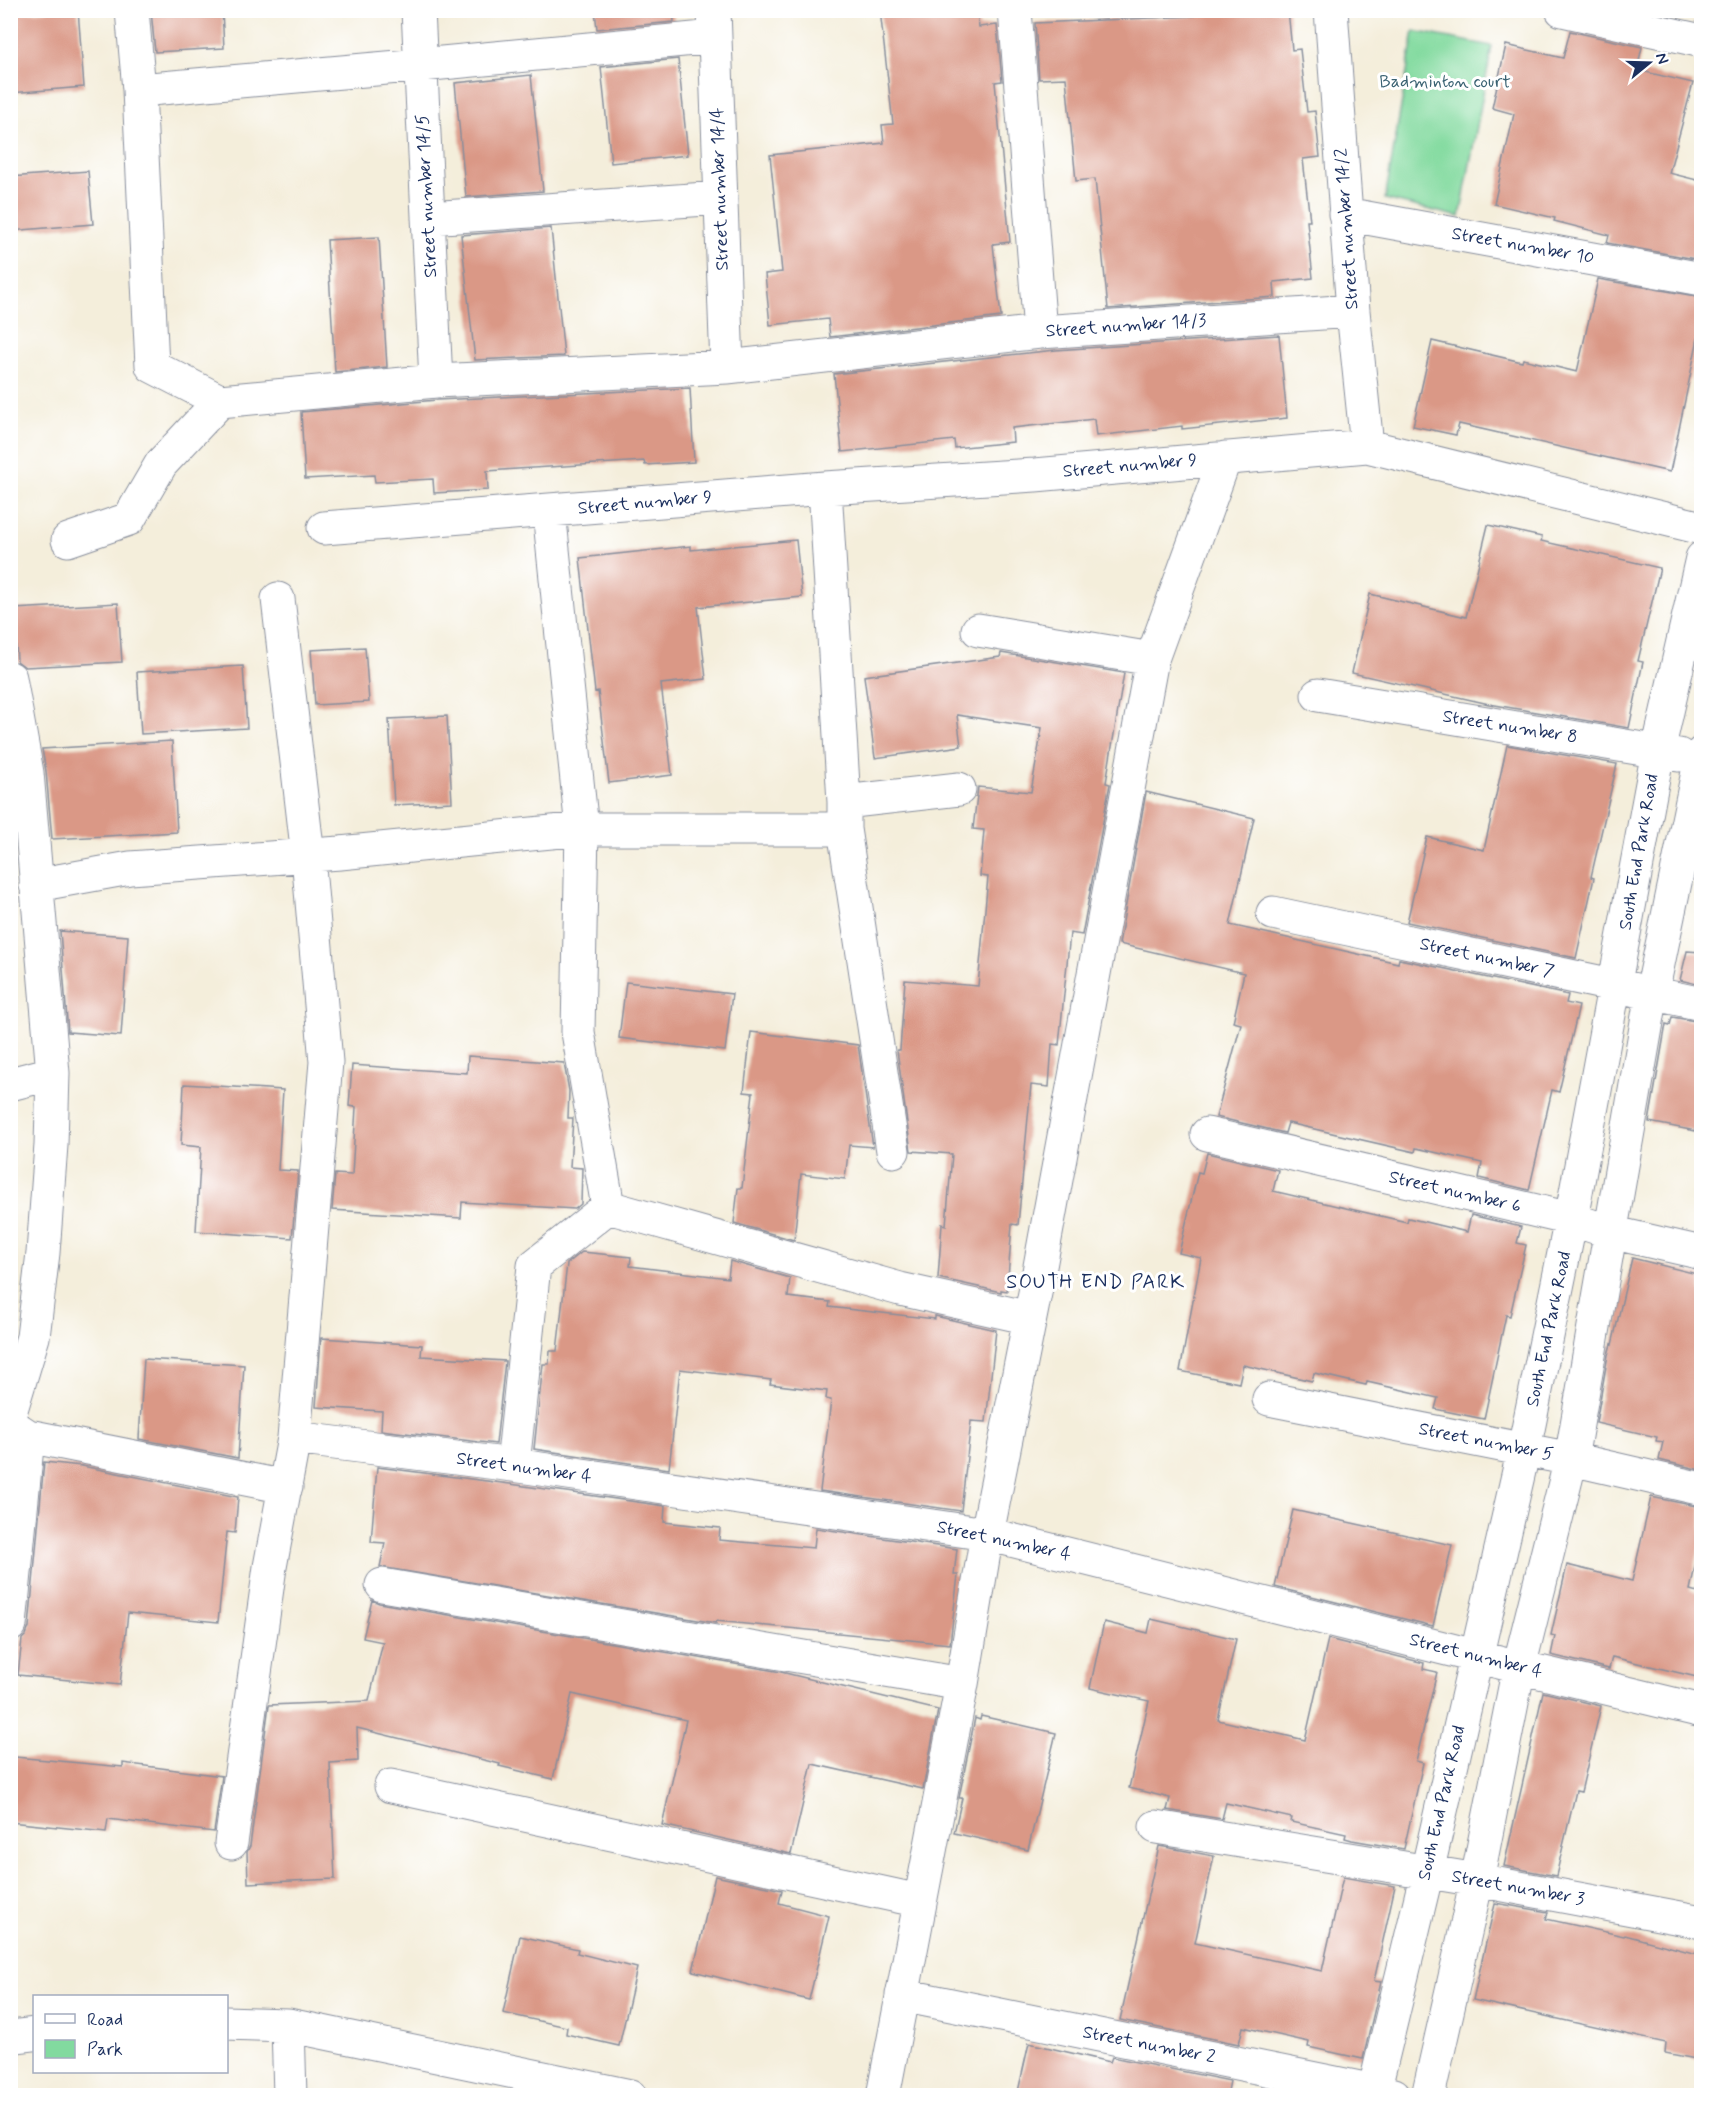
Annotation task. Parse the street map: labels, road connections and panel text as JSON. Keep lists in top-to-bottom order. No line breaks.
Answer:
{"streets":{"street":["Street number 14/4","Street number 14/5","Street number 14/2","Street number 10","Street number 14/3","Street number 9","Street number 8","South End Park Road","Street number 7","Street number 6","Street number 5","Street number 4","Street number 3","Street number 2"]},"crossings":[["Street number 14/2","Street number 10"],["Street number 14/2","Street number 14/3"],["Street number 14/2","Street number 9"],["Street number 8","South End Park Road"],["South End Park Road","Street number 7"],["South End Park Road","Street number 6"],["South End Park Road","Street number 5"],["South End Park Road","Street number 4"],["South End Park Road","Street number 3"],["South End Park Road","Street number 2"]],"districts":["SOUTH END PARK"],"parks":["Badminton court"],"legend":["Road","Park"],"north":"right"}
